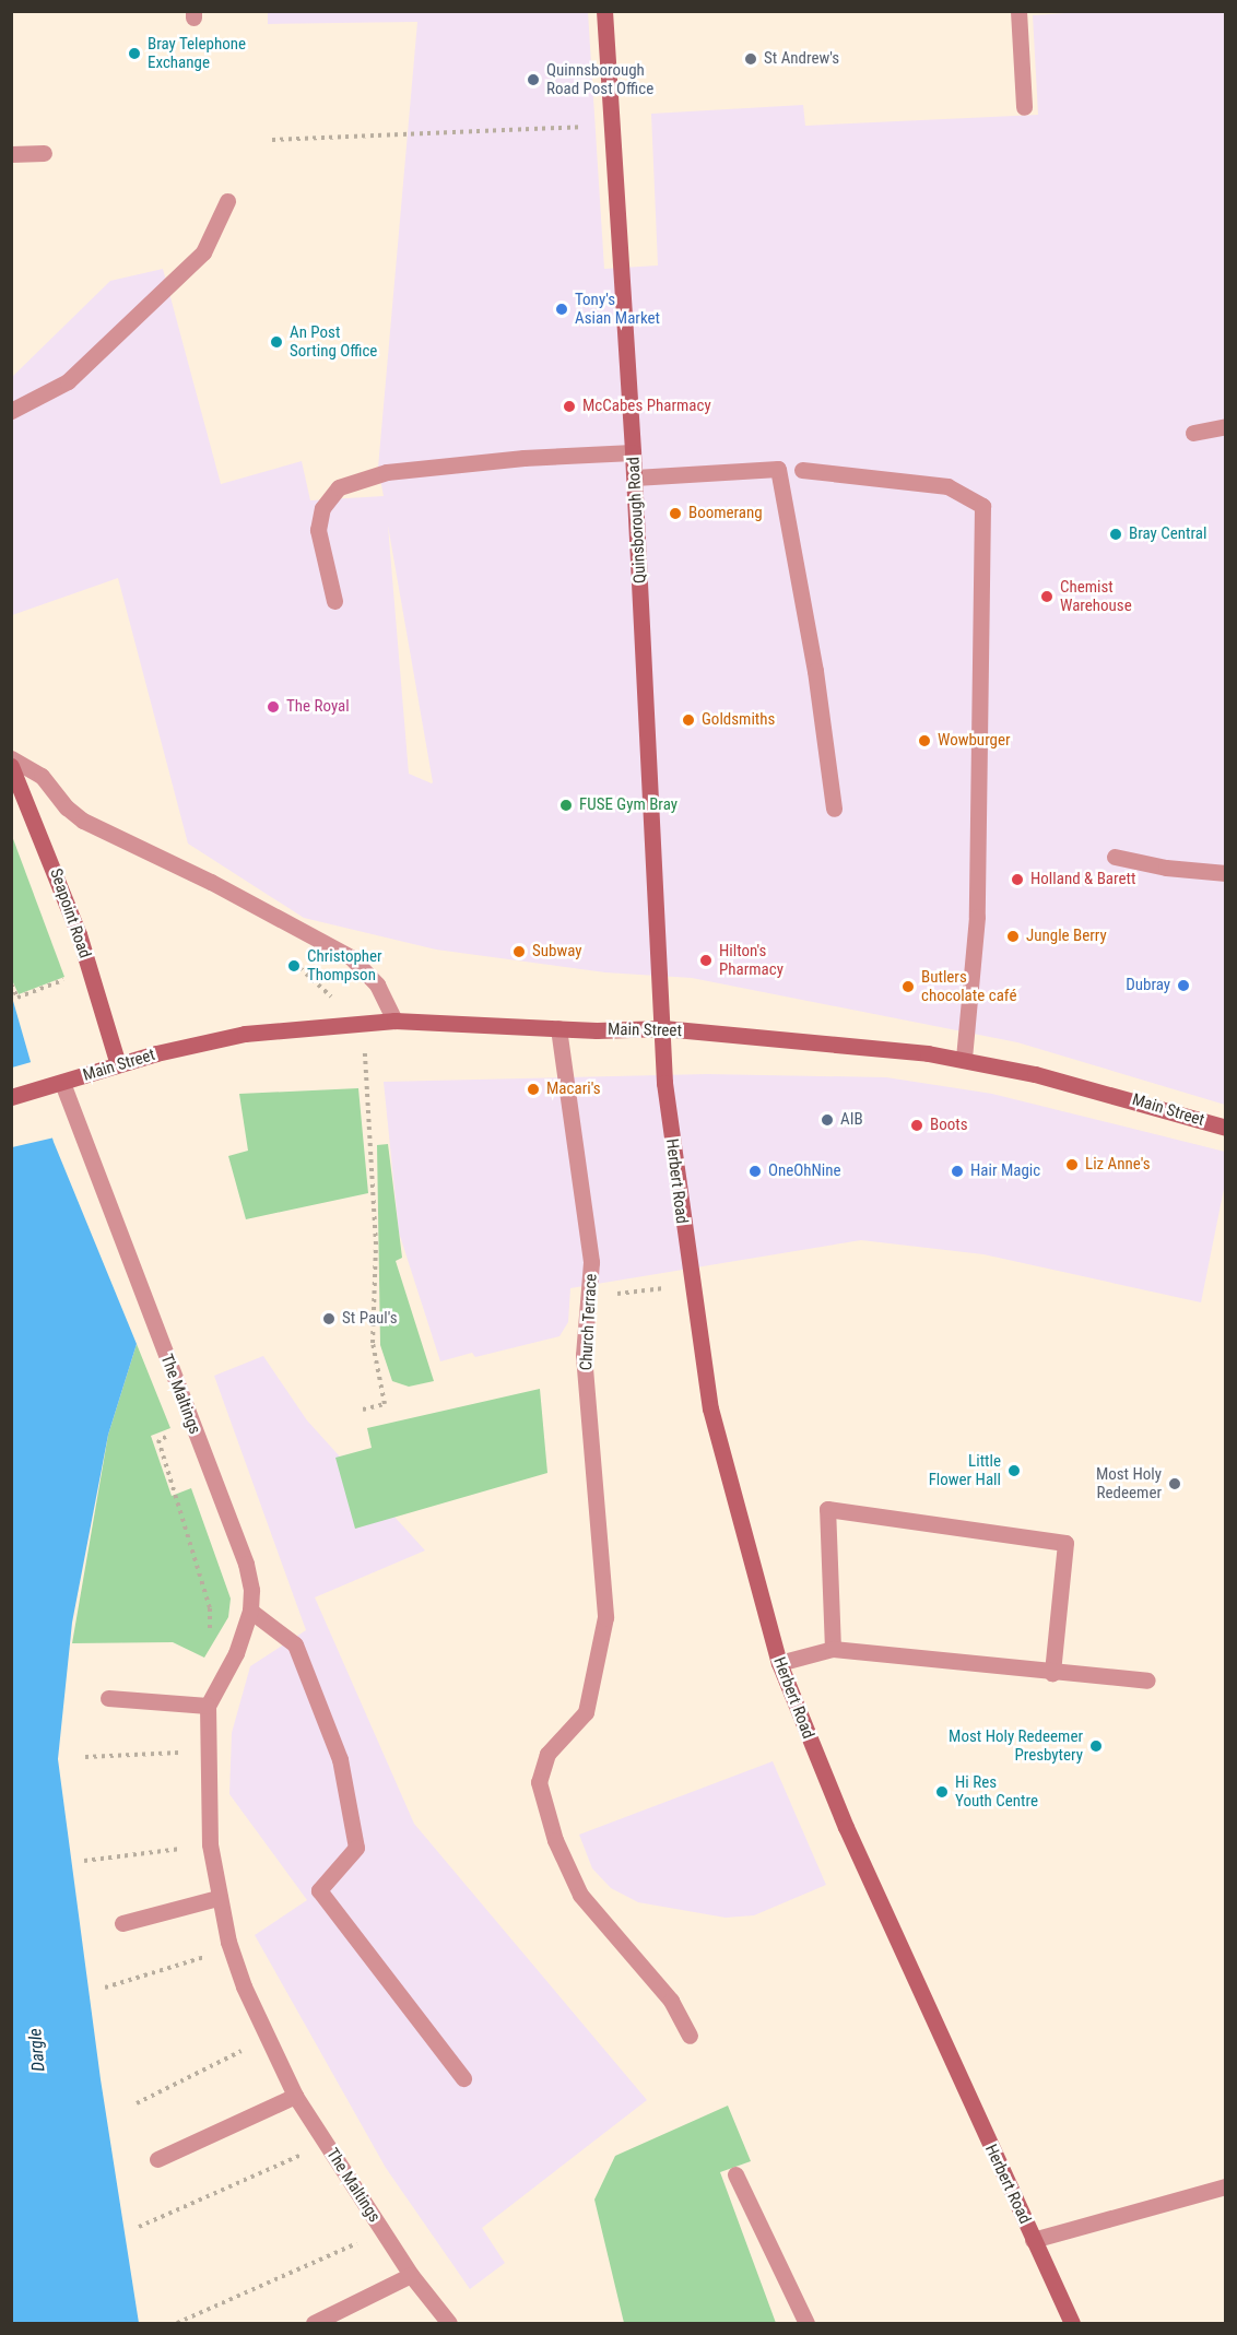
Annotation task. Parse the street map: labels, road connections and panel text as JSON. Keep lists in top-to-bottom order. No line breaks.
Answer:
{"streets":{"main road":["Quinsborough Road","Seapoint Road","Main Street","Herbert Road"],"street":["Church Terrace","The Maltings"]},"crossings":[["Quinsborough Road","Main Street"],["Quinsborough Road","Herbert Road"],["Seapoint Road","Main Street"],["Main Street","Herbert Road"],["Main Street","Church Terrace"],["Main Street","The Maltings"]],"water":["Dargle"],"places":["Bray Telephone Exchange","St Andrew's","Quinnsborough Road Post Office","Tony's Asian Market","An Post Sorting Office","McCabes Pharmacy","Boomerang","Bray Central","Chemist Warehouse","The Royal","Goldsmiths","Wowburger","FUSE Gym Bray","Holland & Barett","Jungle Berry","Subway","Hilton's Pharmacy","Christopher Thompson","Dubray","Butlers chocolate café","Macari's","AIB","Boots","Liz Anne's","OneOhNine","Hair Magic","St Paul's","Little Flower Hall","Most Holy Redeemer","Most Holy Redeemer Presbytery","Hi Res Youth Centre"]}
